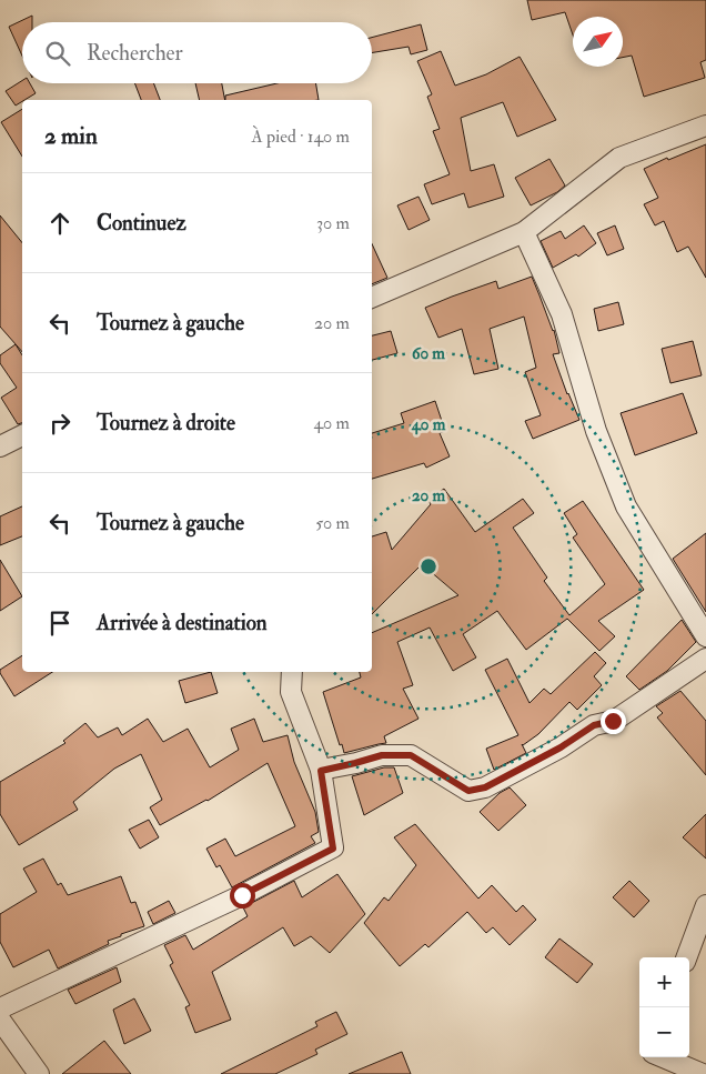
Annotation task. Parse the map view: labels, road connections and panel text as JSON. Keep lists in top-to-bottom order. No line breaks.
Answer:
{"north":"top right","page":{"search":"Rechercher","heading":["2 min","À pied · 140 m"],"list":[["Continuez","30 m"],["Tournez à gauche","20 m"],["Tournez à droite","40 m"],["Tournez à gauche","50 m"],"Arrivée à destination"],"map_buttons":["+","−"]},"rings":["60 m","40 m","20 m"]}
